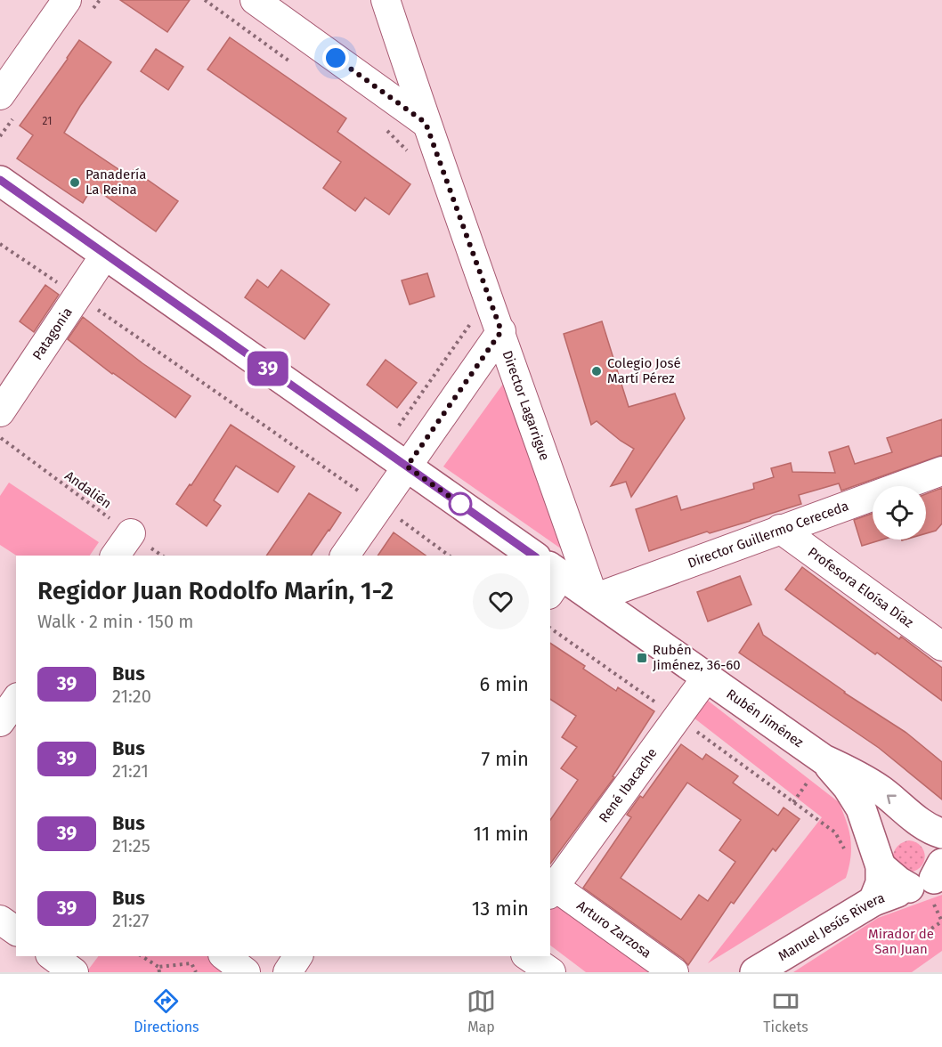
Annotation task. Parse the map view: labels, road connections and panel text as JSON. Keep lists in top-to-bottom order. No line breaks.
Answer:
{"streets":{"main road":["Rubén Jiménez","Manuel Jesús Rivera"],"street":["Patagonia","Director Lagarrigue","Director Guillermo Cereceda","Profesora Eloísa Díaz","René Ibacache","Arturo Zarzosa"],"path":["Andalién"]},"crossings":[["Director Lagarrigue","Director Guillermo Cereceda"],["Director Lagarrigue","Rubén Jiménez"],["Director Guillermo Cereceda","Profesora Eloísa Díaz"],["Director Guillermo Cereceda","Rubén Jiménez"],["Rubén Jiménez","René Ibacache"],["Rubén Jiménez","Manuel Jesús Rivera"],["René Ibacache","Arturo Zarzosa"]],"parks":["Mirador de San Juan"],"places":{"other":["Panadería La Reina","Colegio José Martí Pérez"],"transit":["Rubén Jiménez, 36-60"]},"lines":["bus line 39"],"house_numbers":["21"],"page":{"on_map":"39","heading":["Regidor Juan Rodolfo Marín, 1-2","Walk · 2 min · 150 m"],"list":[{"mark":"39","name":"Bus","note":"21:20","value":"6 min"},{"mark":"39","name":"Bus","note":"21:21","value":"7 min"},{"mark":"39","name":"Bus","note":"21:25","value":"11 min"},{"mark":"39","name":"Bus","note":"21:27","value":"13 min"}],"tabs":["Directions","Map","Tickets"]}}
